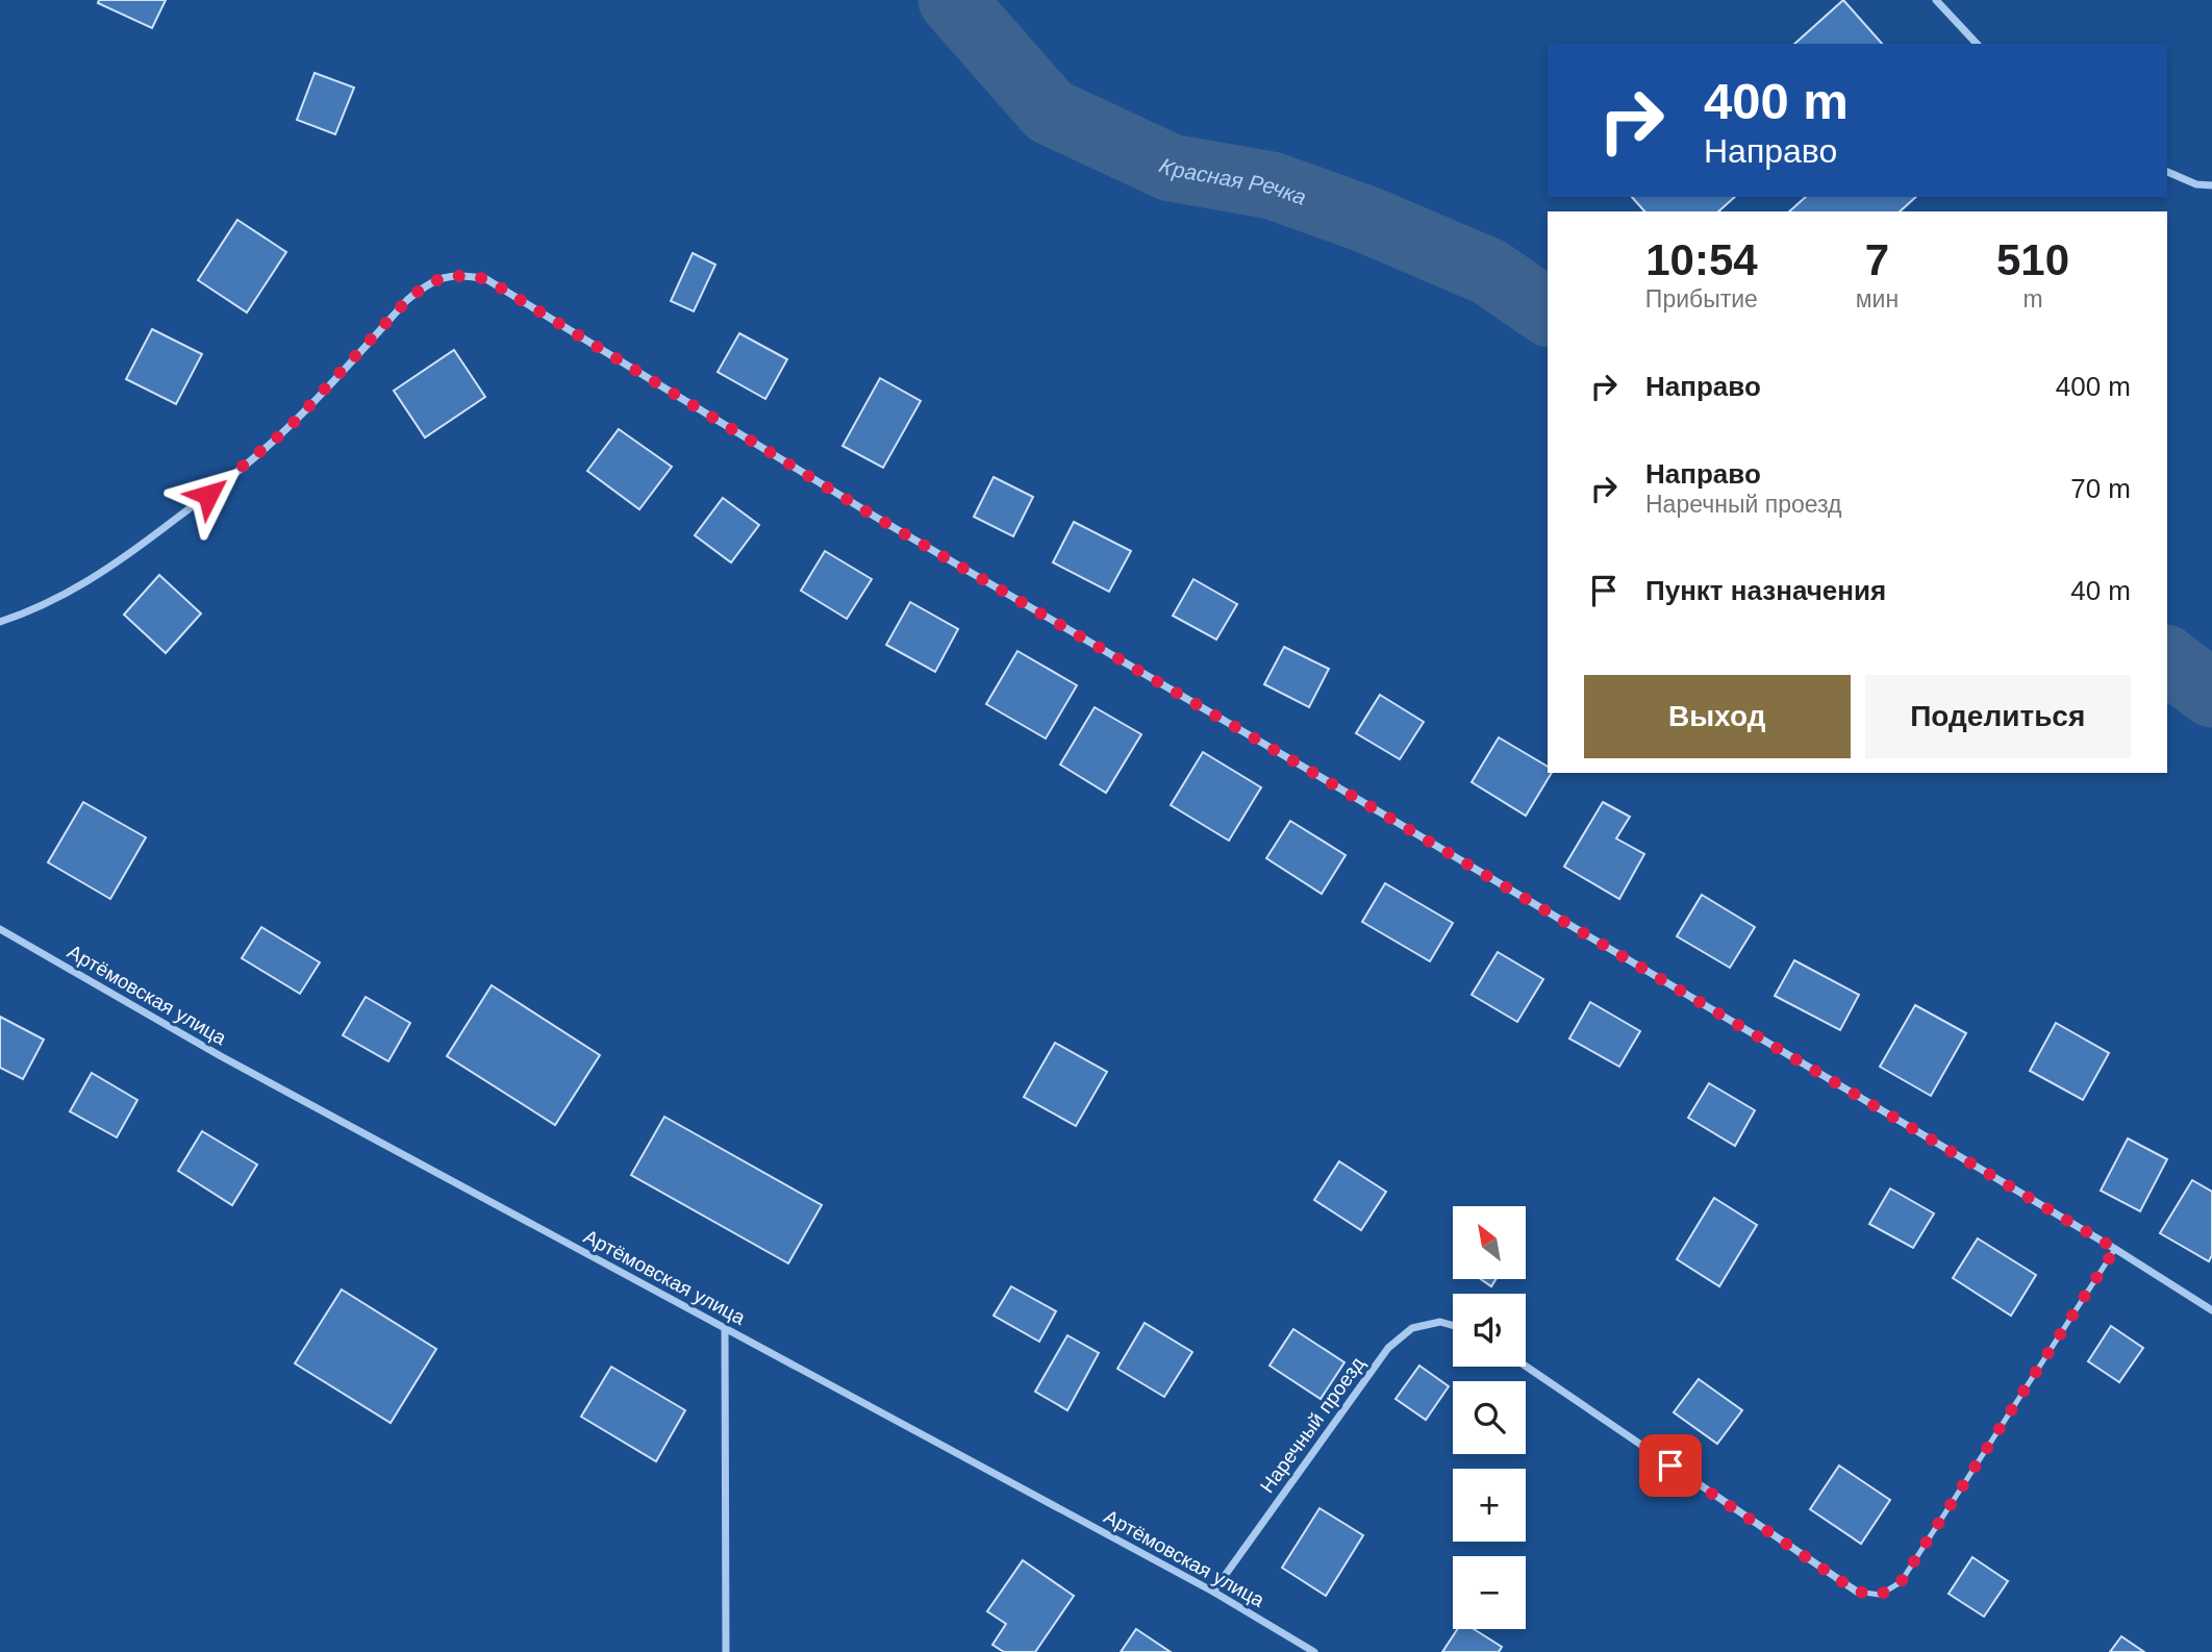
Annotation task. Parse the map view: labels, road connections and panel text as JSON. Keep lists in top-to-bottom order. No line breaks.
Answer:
{"streets":{"street":["Артёмовская улица","Наречный проезд"]},"crossings":[["Артёмовская улица","Наречный проезд"]],"water":["Красная Речка"],"north":"top left","page":{"turn":["400 m","Направо"],"eta":["10:54","Прибытие","7","мин","510","m"],"list":[{"name":"Направо","value":"400 m"},{"name":"Направо","note":"Наречный проезд","value":"70 m"},{"name":"Пункт назначения","value":"40 m"}],"buttons":["Выход","Поделиться"],"map_buttons":["+","−"]}}
